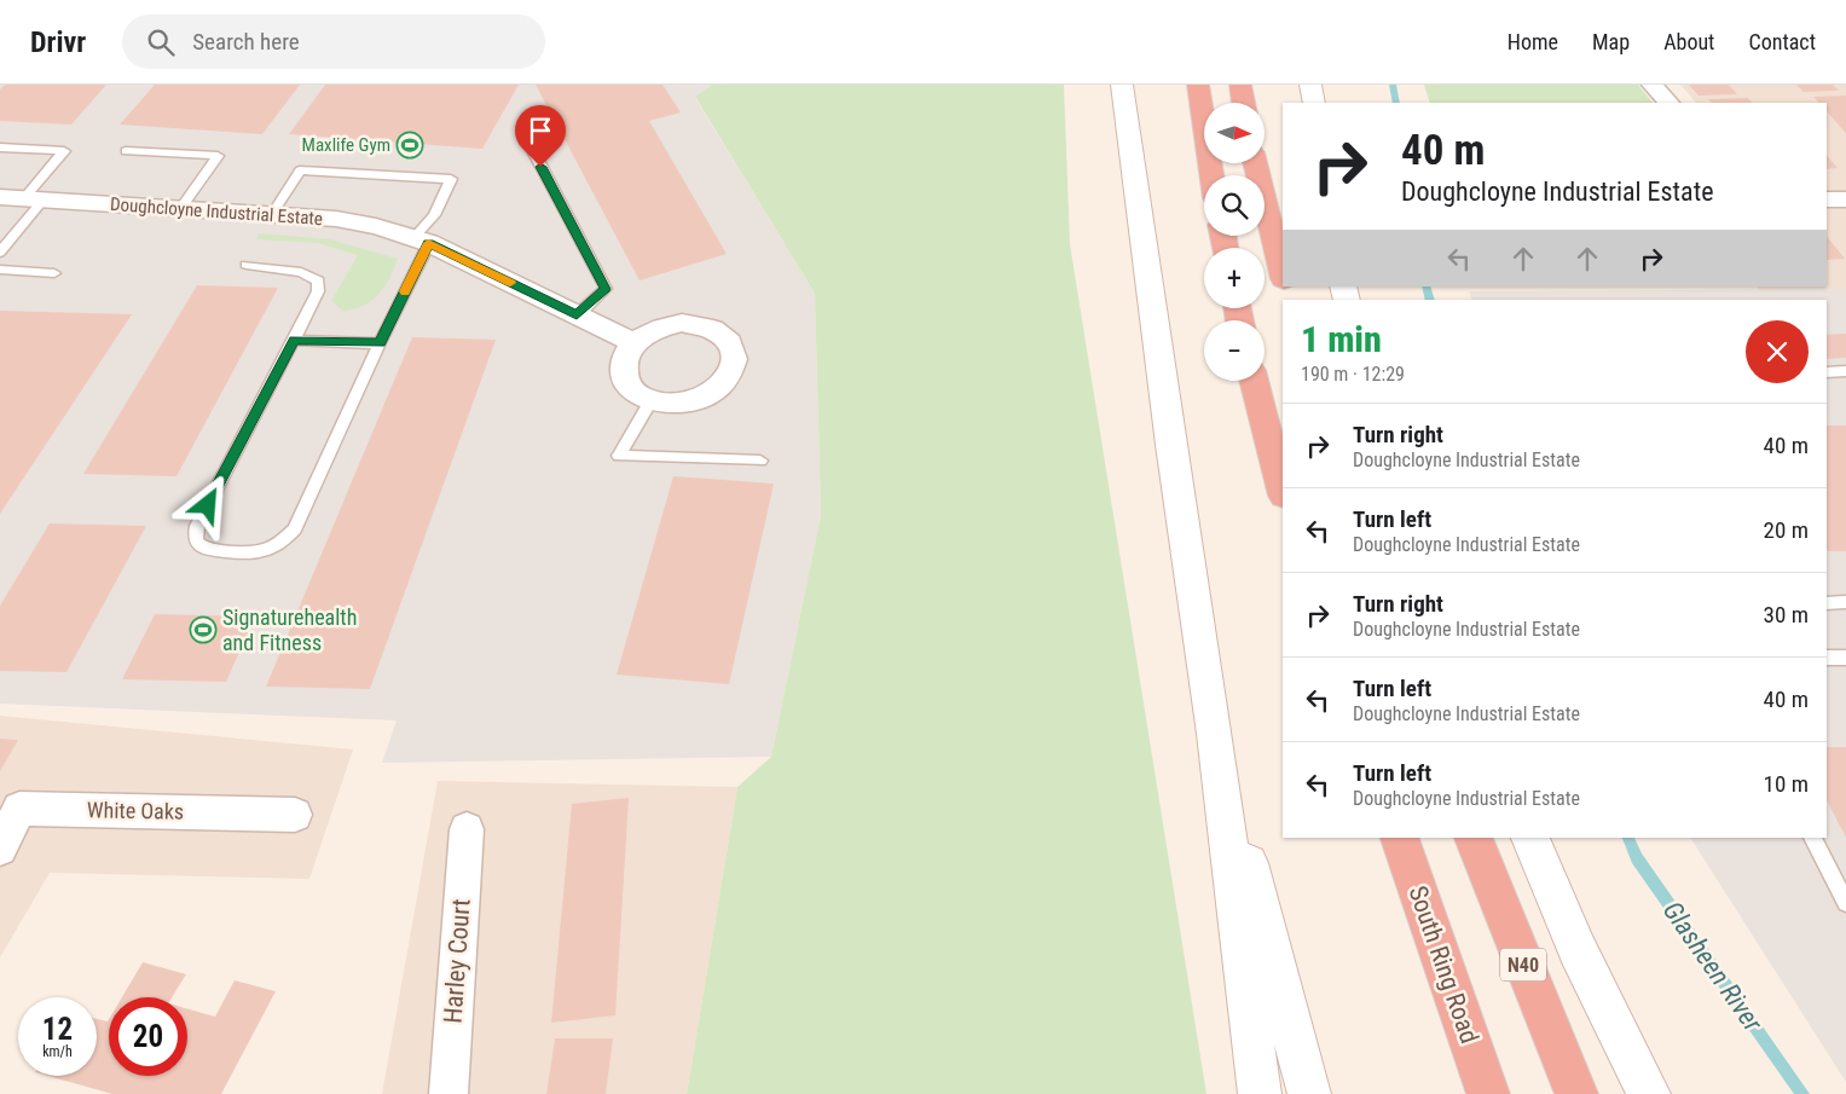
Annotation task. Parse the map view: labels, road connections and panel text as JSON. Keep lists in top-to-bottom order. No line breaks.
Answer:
{"streets":{"highway":["South Ring Road","N40"],"street":["Doughcloyne Industrial Estate","White Oaks","Harley Court"]},"water":["Glasheen River"],"places":{"sports":["Maxlife Gym","Signaturehealth and Fitness"]},"north":"right","page":{"header":"Drivr","search":"Search here","nav":["Home","Map","About","Contact"],"map_buttons":["+","−"],"turn":["40 m","Doughcloyne Industrial Estate"],"heading":["1 min","190 m · 12:29"],"list":[{"name":"Turn right","note":"Doughcloyne Industrial Estate","value":"40 m"},{"name":"Turn left","note":"Doughcloyne Industrial Estate","value":"20 m"},{"name":"Turn right","note":"Doughcloyne Industrial Estate","value":"30 m"},{"name":"Turn left","note":"Doughcloyne Industrial Estate","value":"40 m"},{"name":"Turn left","note":"Doughcloyne Industrial Estate","value":"10 m"}],"speed":"12 km/h","limit":"20"}}
